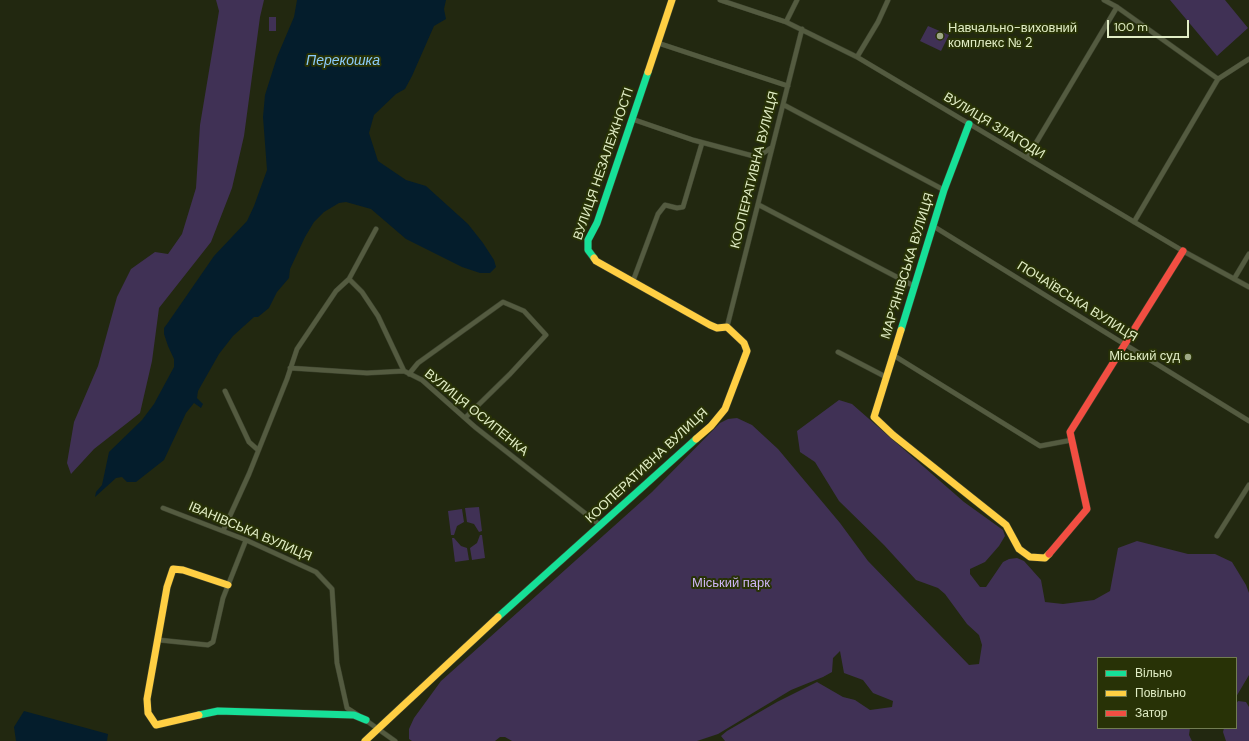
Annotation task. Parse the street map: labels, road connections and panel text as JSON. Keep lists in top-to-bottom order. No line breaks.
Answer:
{"streets":{"street":["ВУЛИЦЯ ЗЛАГОДИ","ВУЛИЦЯ НЕЗАЛЕЖНОСТІ","КООПЕРАТИВНА ВУЛИЦЯ","МАР’ЯНІВСЬКА ВУЛИЦЯ","ПОЧАЇВСЬКА ВУЛИЦЯ","ВУЛИЦЯ ОСИПЕНКА","ІВАНІВСЬКА ВУЛИЦЯ"]},"crossings":[["ВУЛИЦЯ ЗЛАГОДИ","КООПЕРАТИВНА ВУЛИЦЯ"],["ВУЛИЦЯ ЗЛАГОДИ","МАР’ЯНІВСЬКА ВУЛИЦЯ"],["ВУЛИЦЯ НЕЗАЛЕЖНОСТІ","КООПЕРАТИВНА ВУЛИЦЯ"],["КООПЕРАТИВНА ВУЛИЦЯ","ВУЛИЦЯ ОСИПЕНКА"],["КООПЕРАТИВНА ВУЛИЦЯ","ІВАНІВСЬКА ВУЛИЦЯ"],["МАР’ЯНІВСЬКА ВУЛИЦЯ","ПОЧАЇВСЬКА ВУЛИЦЯ"]],"water":["Перекошка"],"parks":["Міський парк"],"places":["Навчально-виховний комплекс № 2","Міський суд"],"legend":["Вільно","Повільно","Затор"],"scale_bar":"100 m"}
